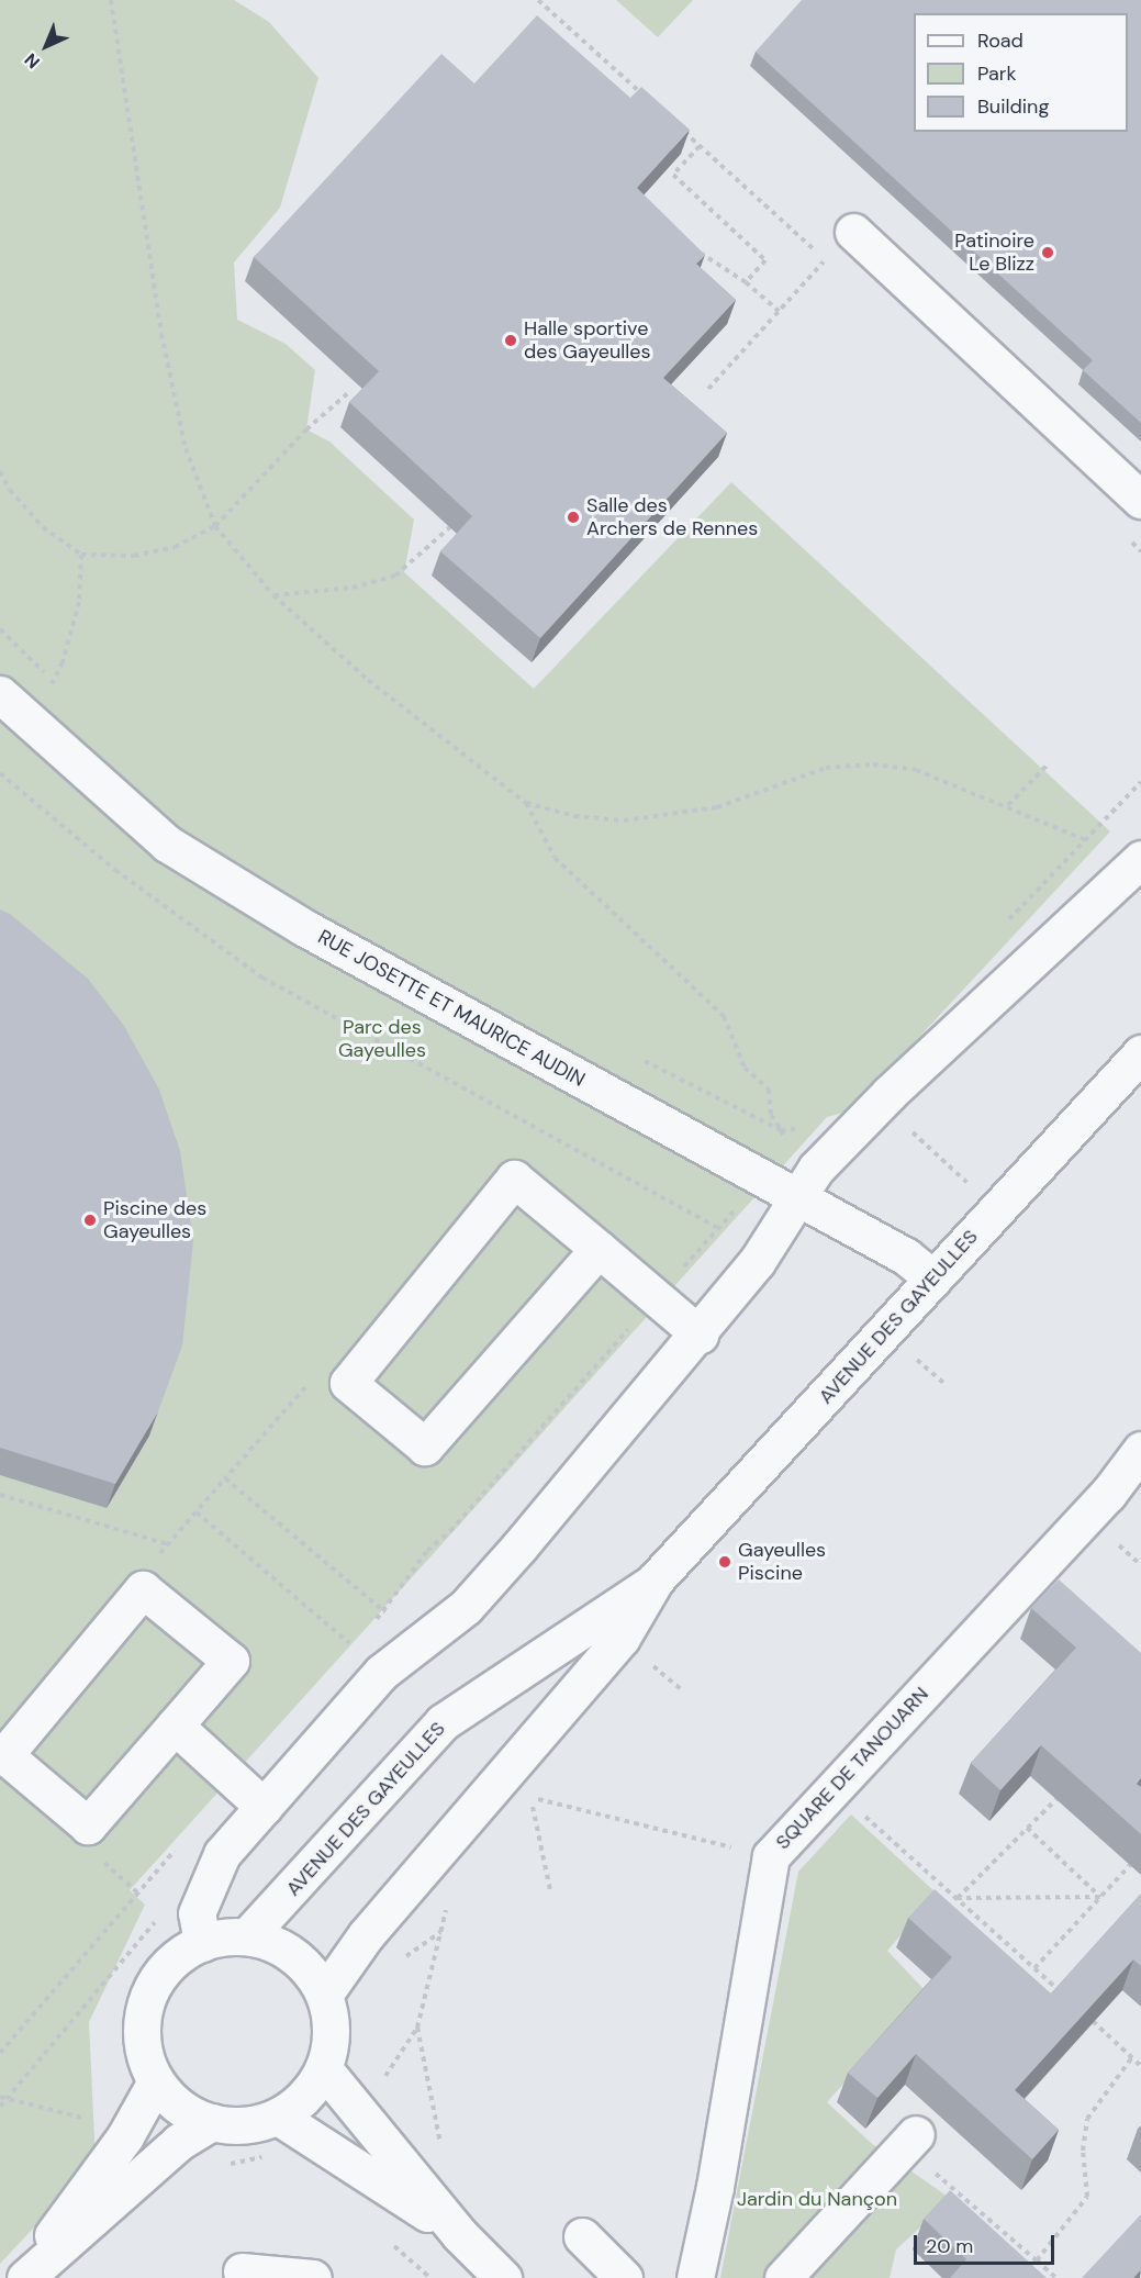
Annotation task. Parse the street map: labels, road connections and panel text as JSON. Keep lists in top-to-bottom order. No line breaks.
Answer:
{"streets":{"street":["RUE JOSETTE ET MAURICE AUDIN","AVENUE DES GAYEULLES","SQUARE DE TANOUARN"]},"crossings":[["RUE JOSETTE ET MAURICE AUDIN","AVENUE DES GAYEULLES"]],"parks":["Parc des Gayeulles","Jardin du Nançon"],"places":["Patinoire Le Blizz","Halle sportive des Gayeulles","Salle des Archers de Rennes","Piscine des Gayeulles","Gayeulles Piscine"],"legend":["Road","Park","Building"],"scale_bar":"20 m","north":"bottom left"}
